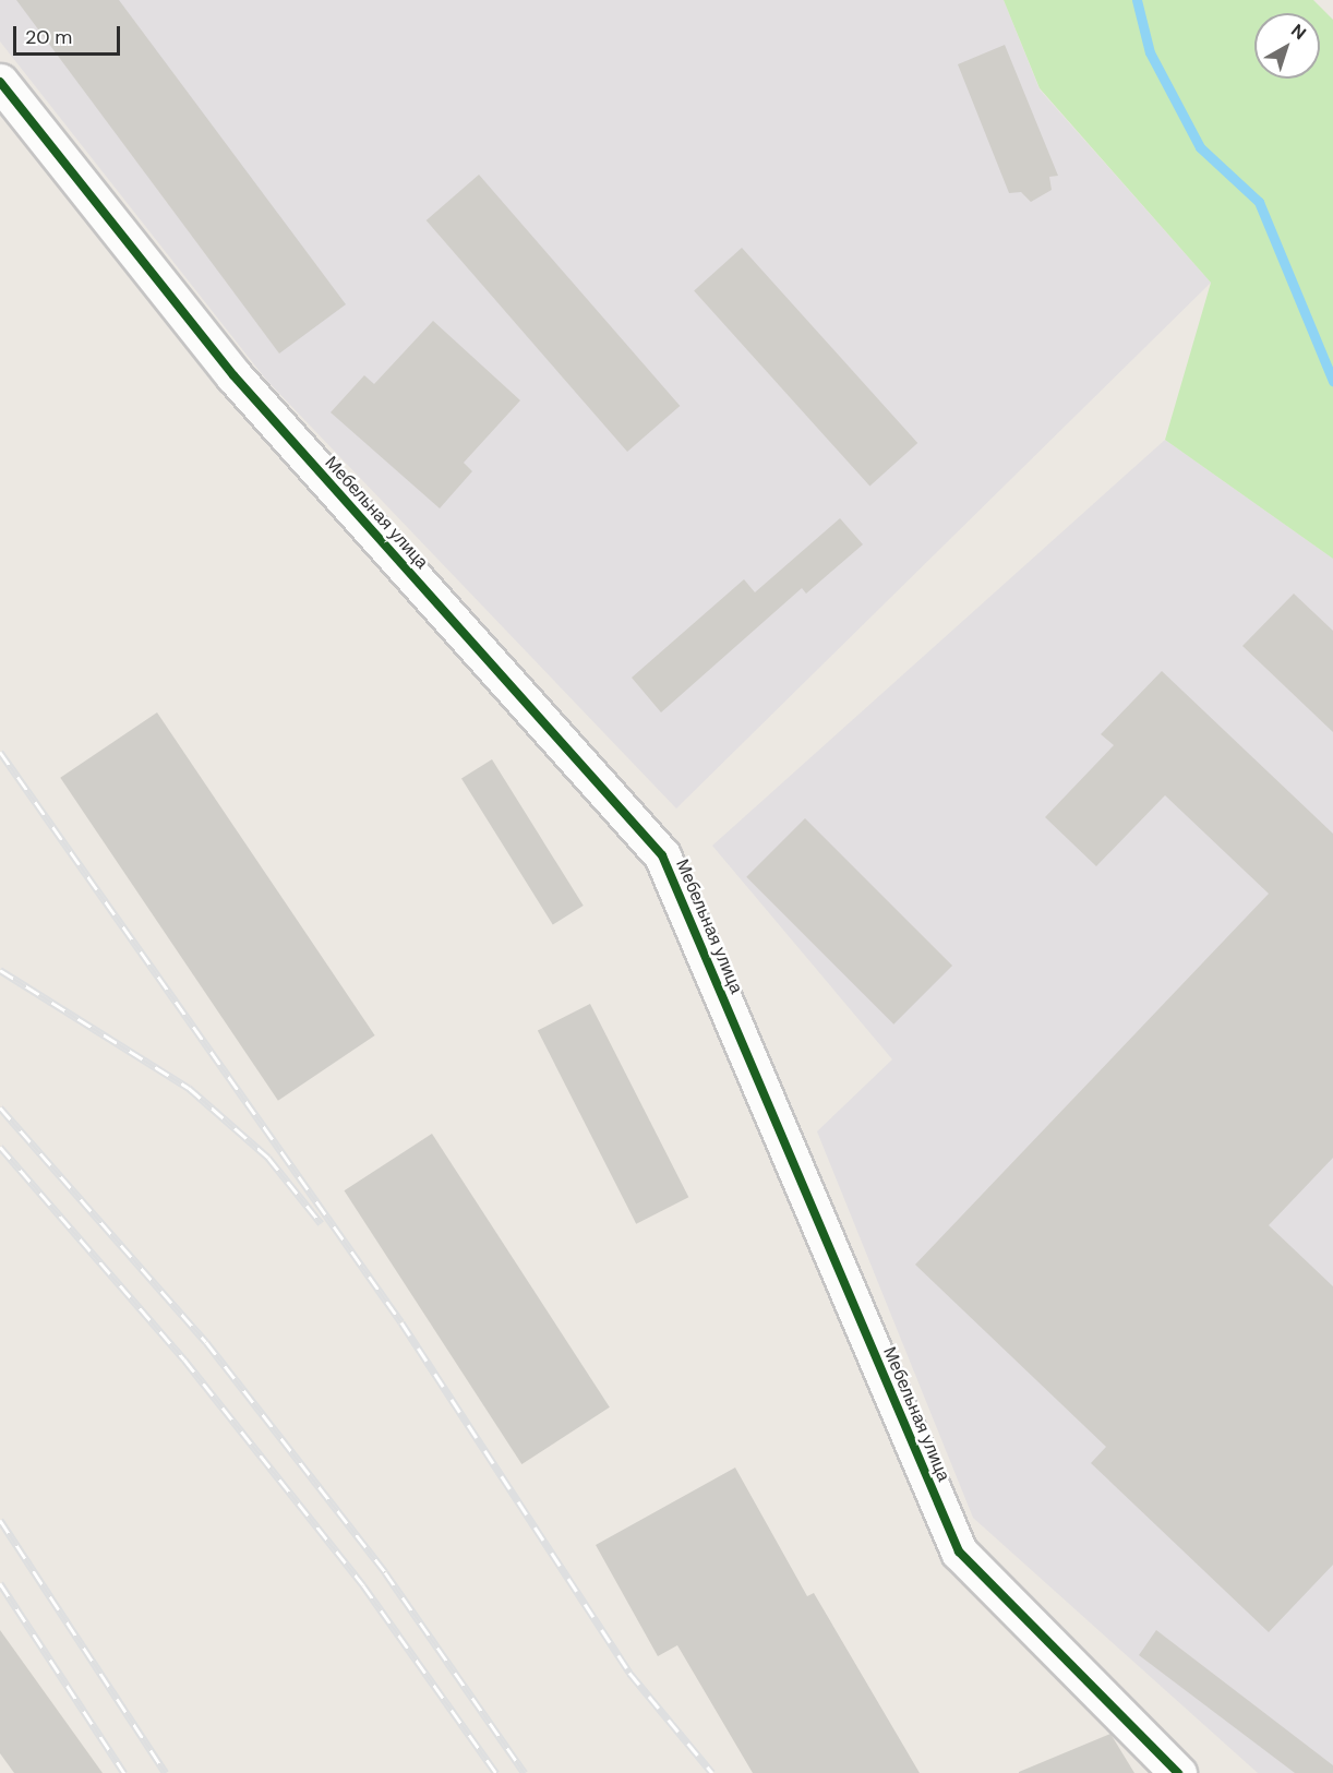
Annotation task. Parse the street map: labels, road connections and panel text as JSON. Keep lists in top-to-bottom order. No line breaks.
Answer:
{"streets":{"street":["Мебельная улица"]},"scale_bar":"20 m","north":"top right"}
